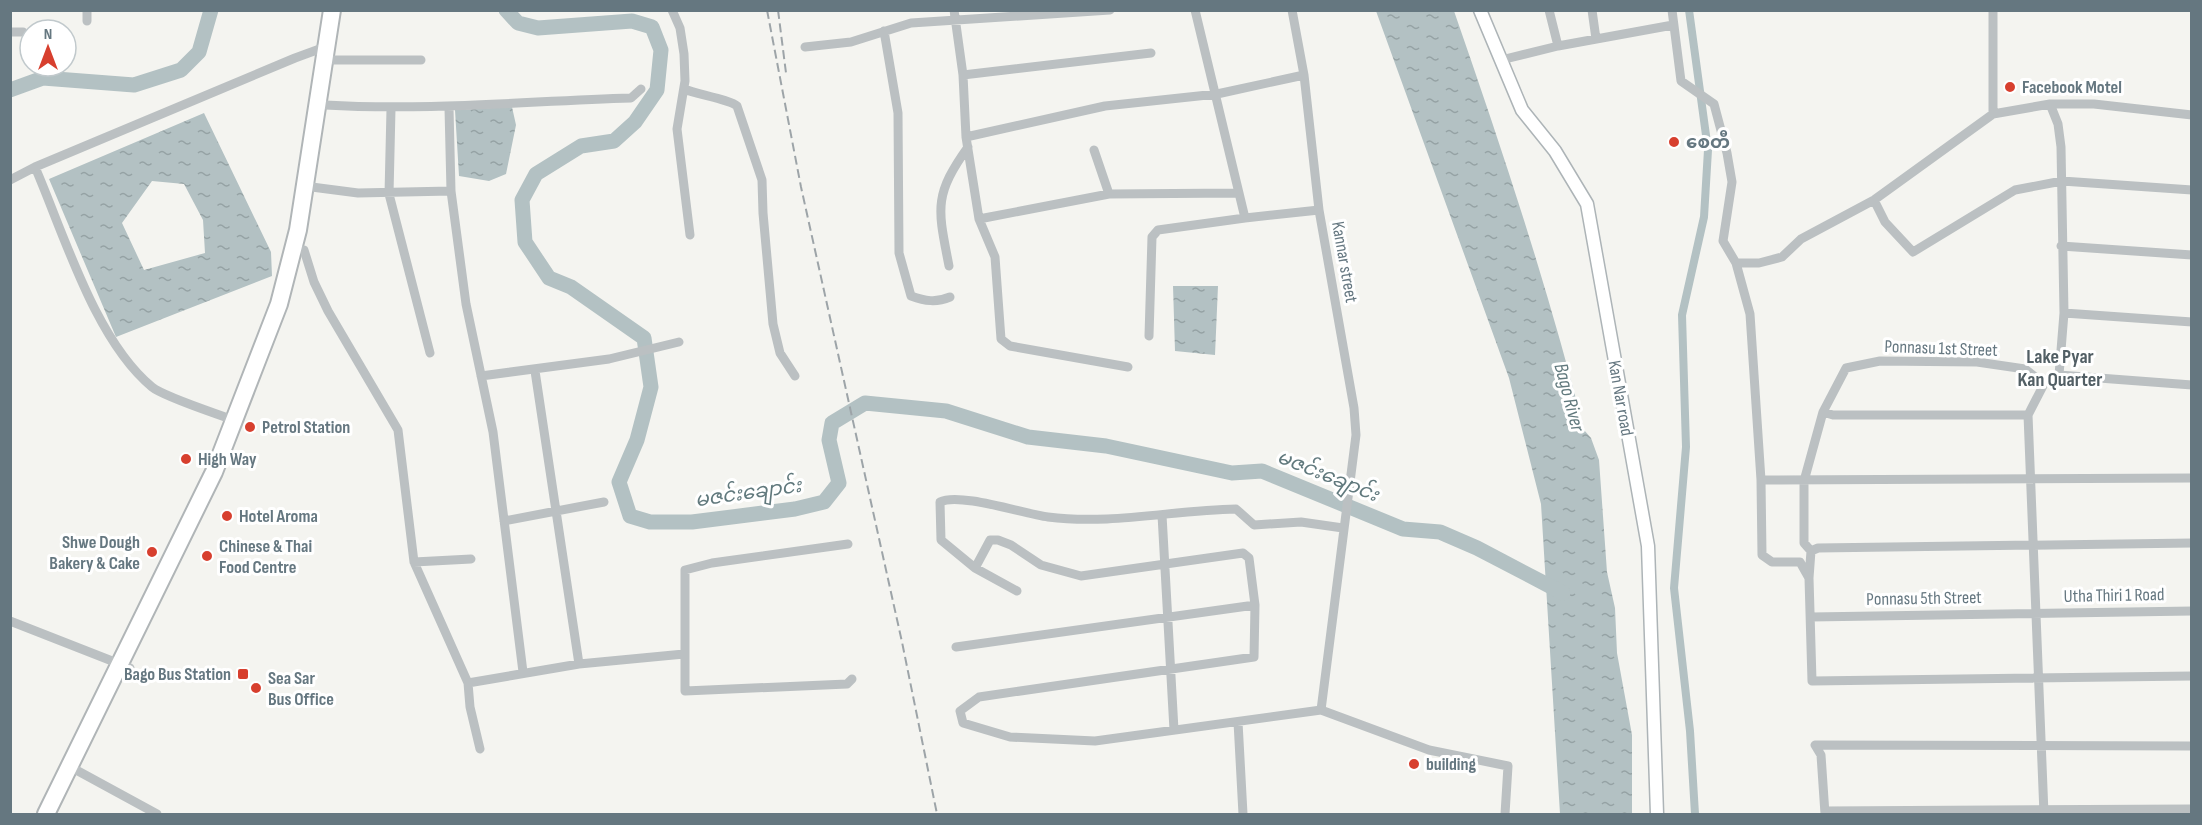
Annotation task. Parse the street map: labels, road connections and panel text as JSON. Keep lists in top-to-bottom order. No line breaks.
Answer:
{"streets":{"street":["Kannar street","Ponnasu 1st Street","Kan Nar road","Utha Thiri 1 Road","Ponnasu 5th Street"]},"crossings":[["Ponnasu 1st Street","Ponnasu 5th Street"],["Utha Thiri 1 Road","Ponnasu 5th Street"]],"districts":["Lake Pyar Kan Quarter"],"water":["Bago River","မဇင်းချောင်း"],"places":{"other":["Facebook Motel","စေတီ","Petrol Station","High Way","Hotel Aroma","Shwe Dough Bakery & Cake","Chinese & Thai Food Centre","Sea Sar Bus Office","building"],"transit":["Bago Bus Station"]},"north":"top"}
